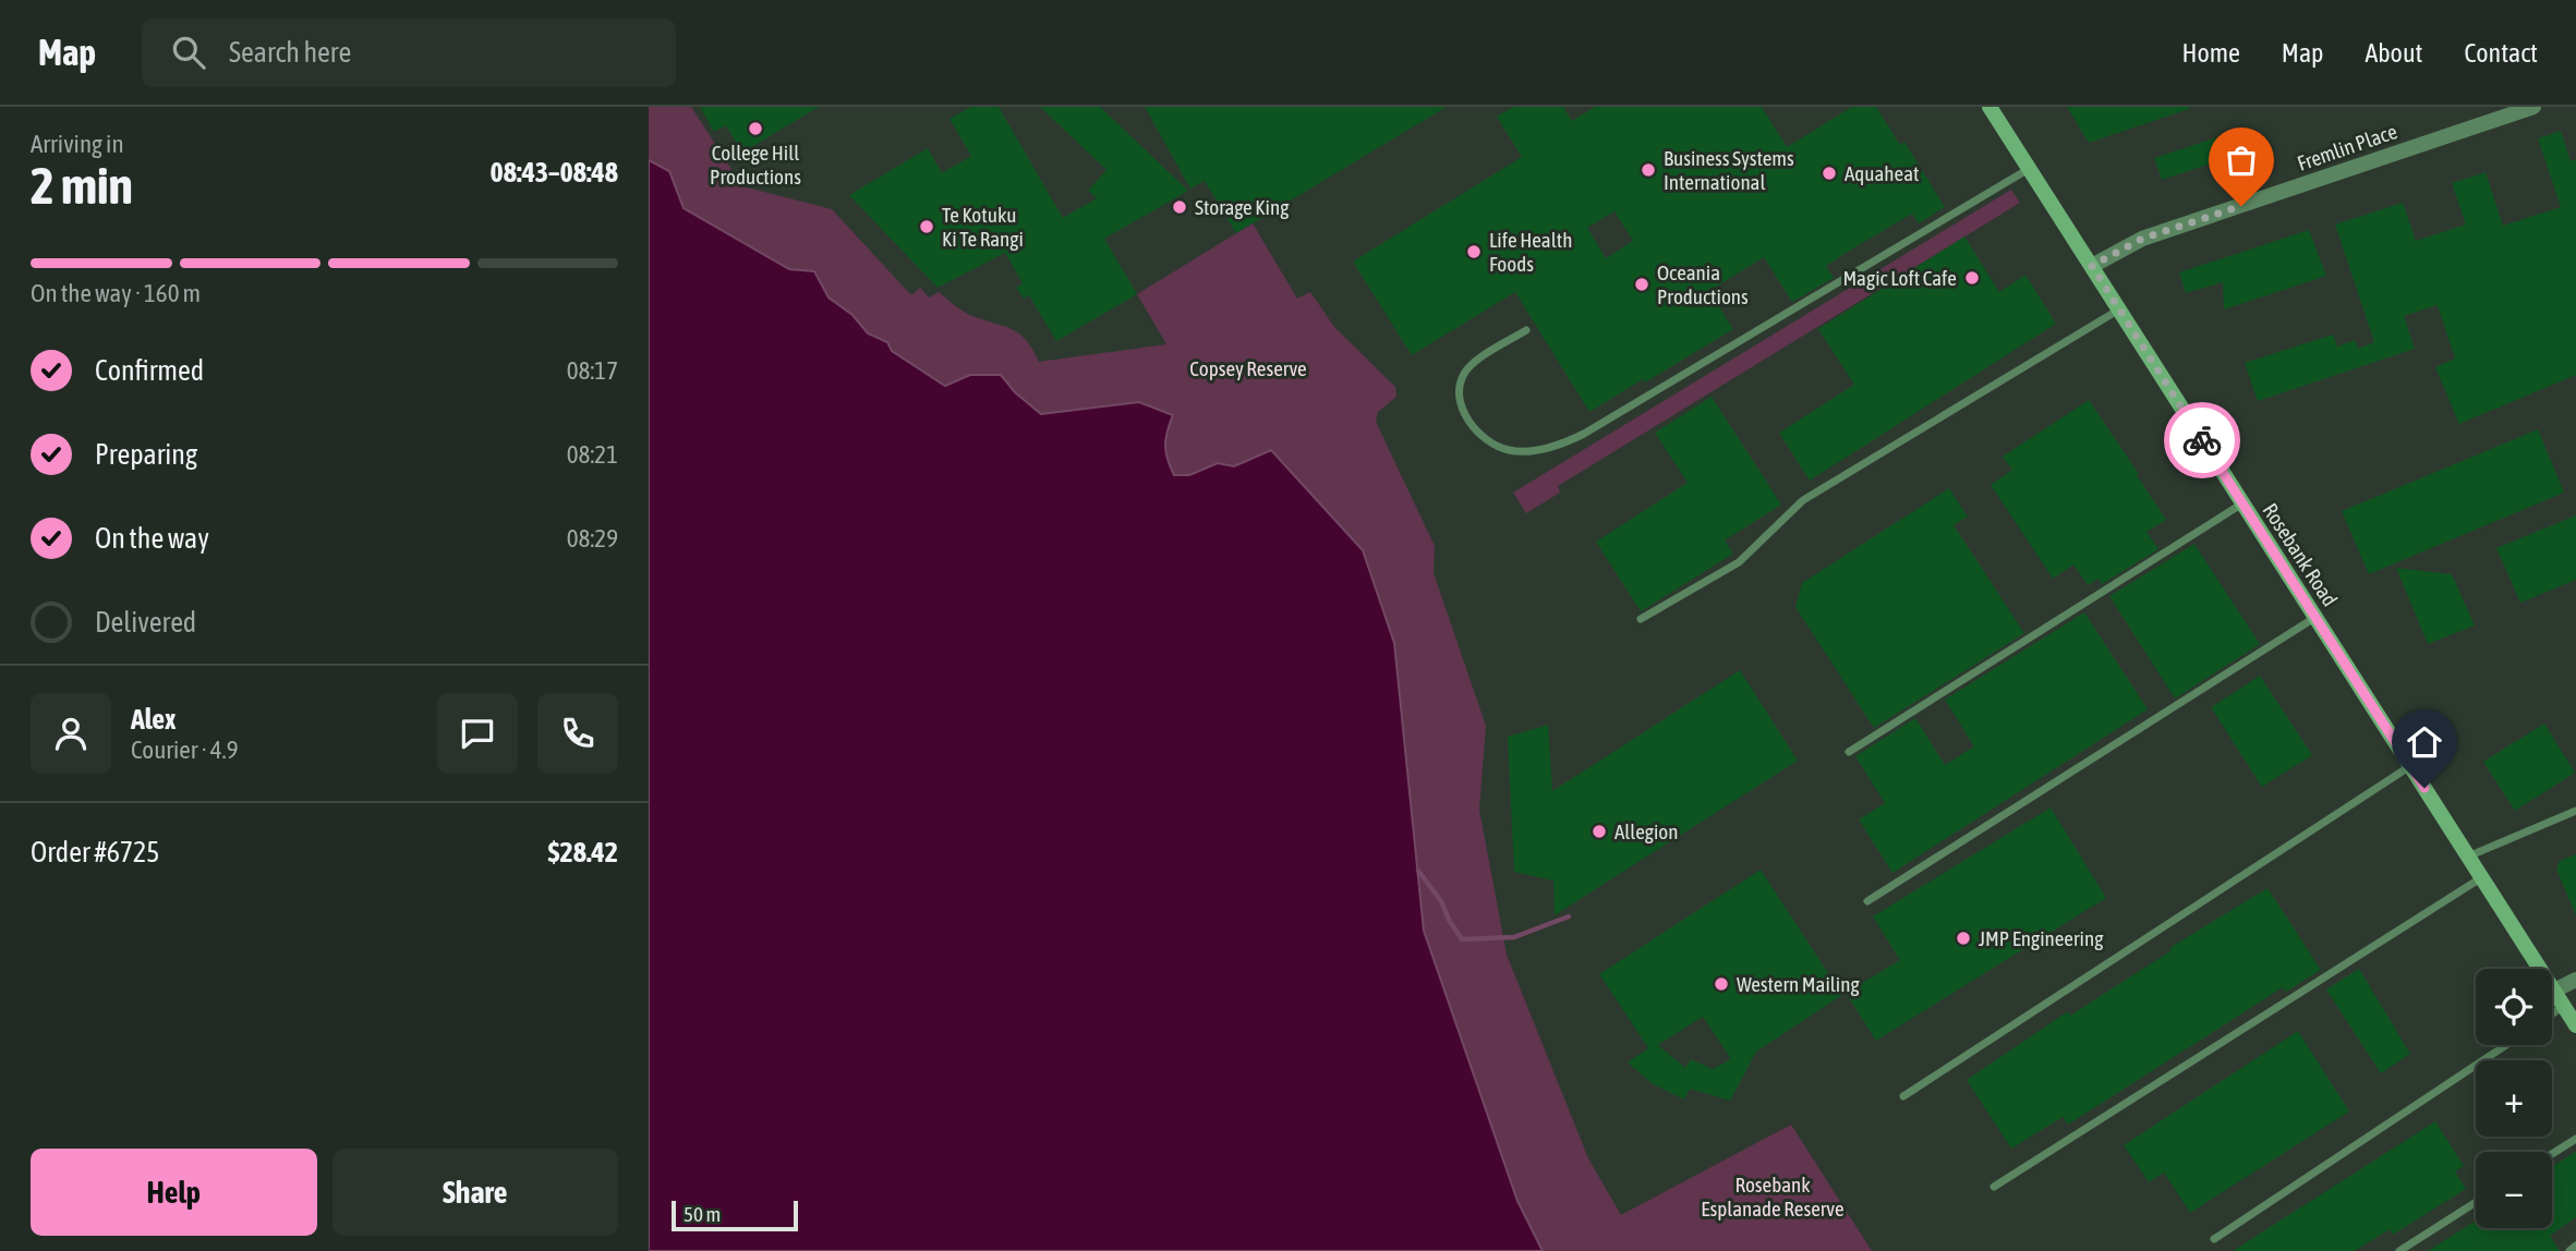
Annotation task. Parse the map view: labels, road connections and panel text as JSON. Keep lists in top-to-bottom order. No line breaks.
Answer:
{"streets":{"main road":["Rosebank Road"],"street":["Fremlin Place"]},"crossings":[["Fremlin Place","Rosebank Road"]],"parks":["Copsey Reserve","Rosebank Esplanade Reserve"],"places":["College Hill Productions","Business Systems International","Aquaheat","Storage King","Te Kotuku Ki Te Rangi","Life Health Foods","Magic Loft Cafe","Oceania Productions","Allegion","JMP Engineering","Western Mailing"],"scale_bar":"50 m","page":{"header":"Map","search":"Search here","nav":["Home","Map","About","Contact"],"heading":["2 min","Arriving in","08:43–08:48"],"panel":["Alex","Courier · 4.9","Order #6725","$28.42"],"bar":"On the way · 160 m","list":[["Confirmed","08:17"],["Preparing","08:21"],["On the way","08:29"],"Delivered"],"map_buttons":["+","−"],"buttons":["Help","Share"],"scale":"50 m"}}
